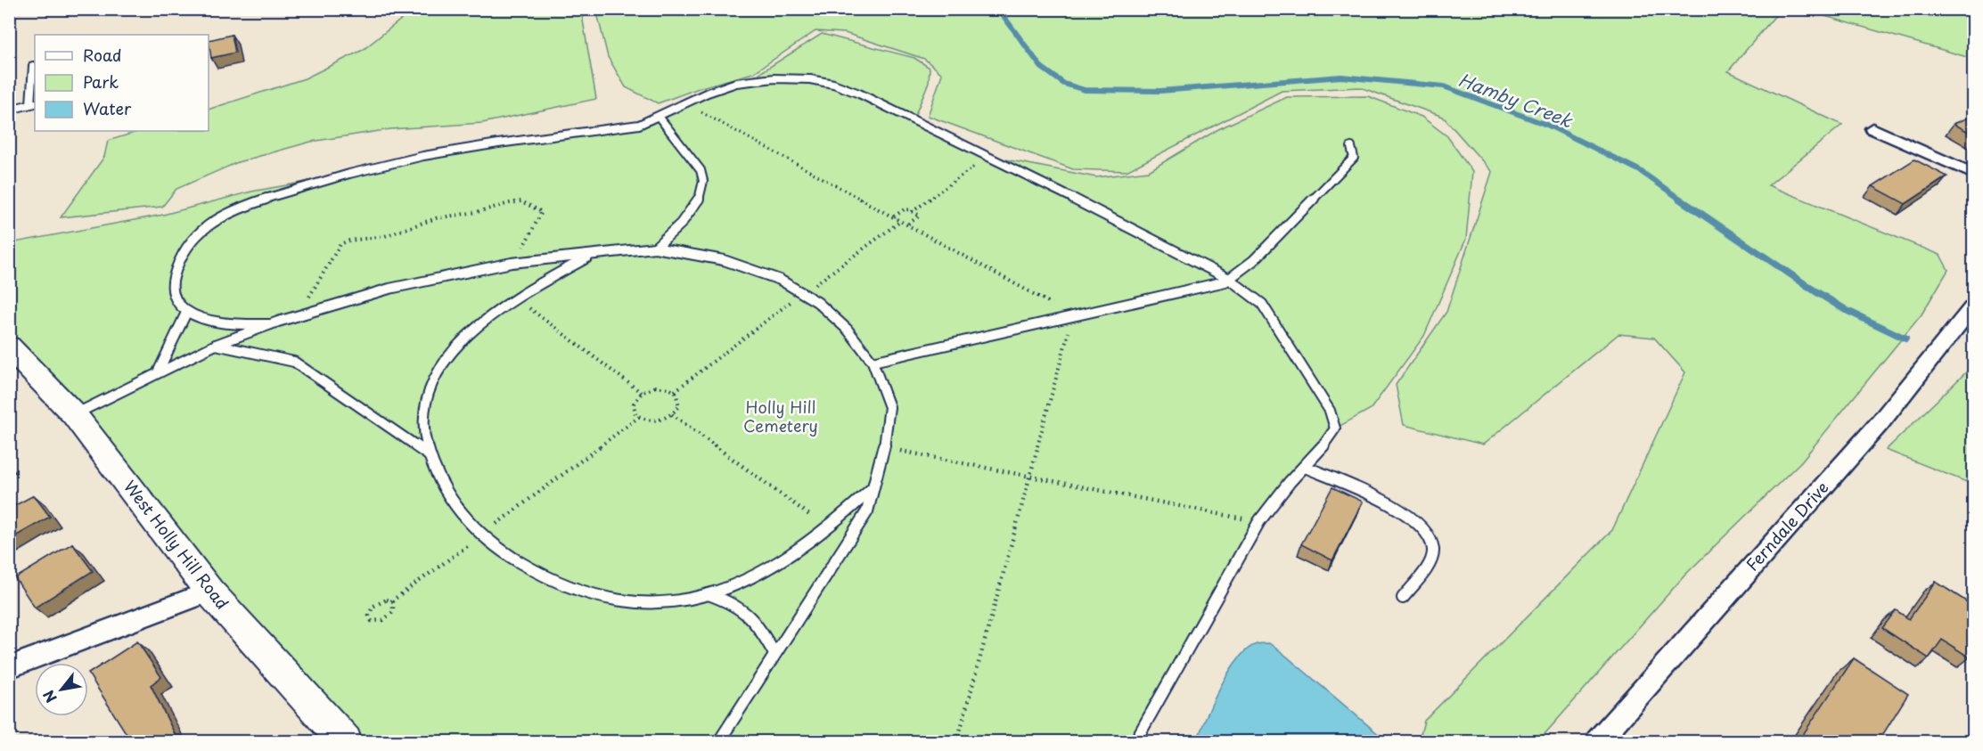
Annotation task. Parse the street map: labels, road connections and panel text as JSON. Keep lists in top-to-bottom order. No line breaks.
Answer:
{"streets":{"street":["Ferndale Drive","West Holly Hill Road"]},"water":["Hamby Creek"],"parks":["Holly Hill Cemetery"],"legend":["Road","Park","Water"],"north":"bottom left"}
